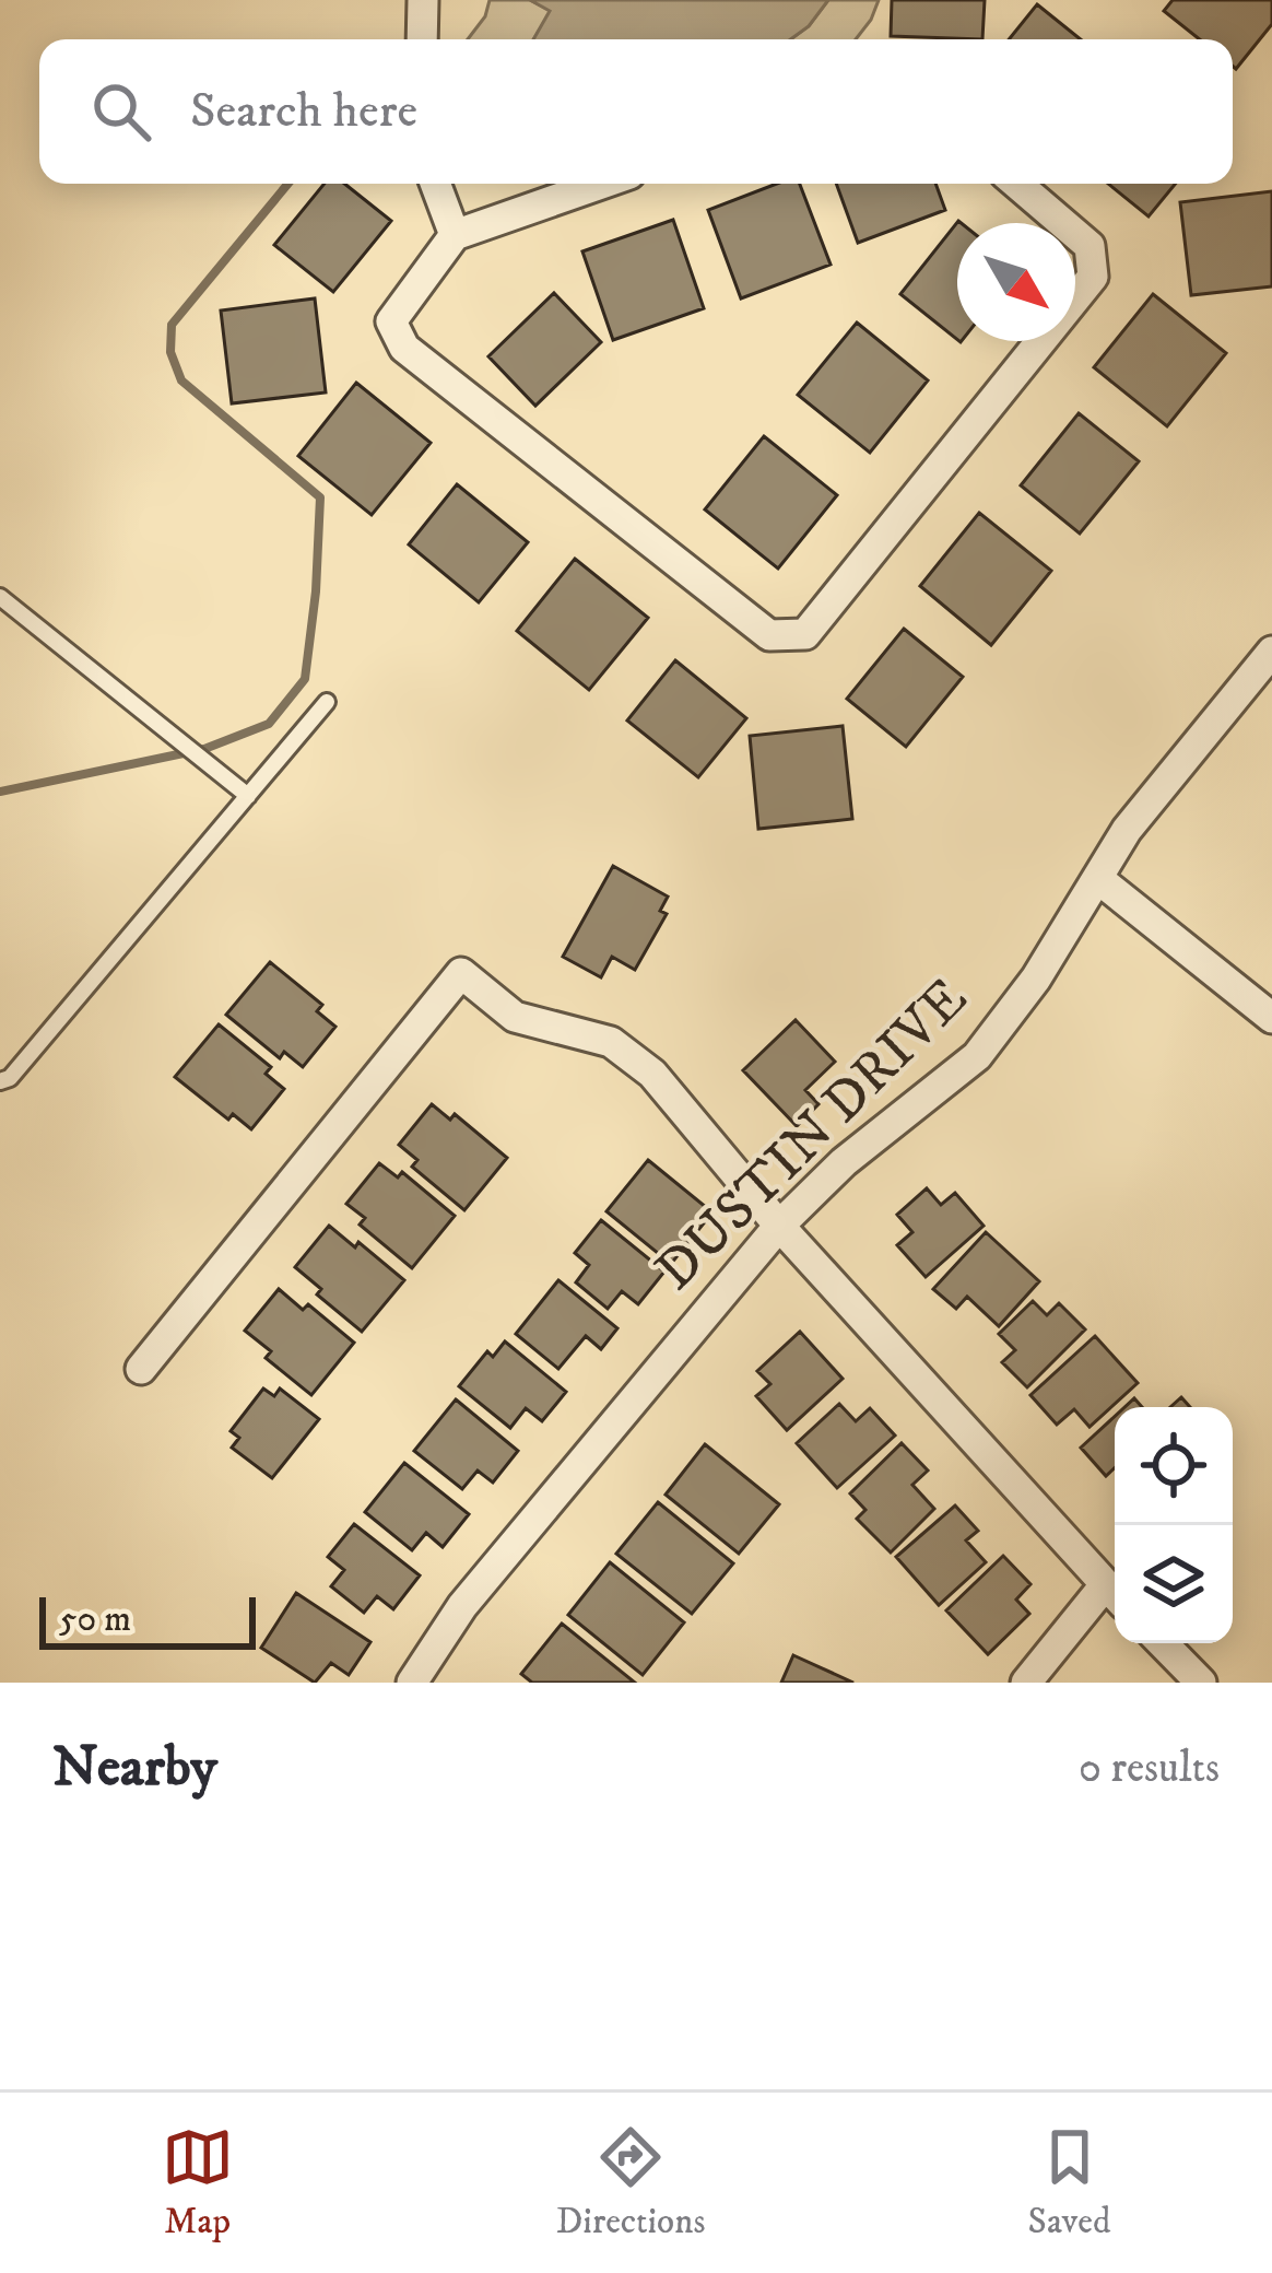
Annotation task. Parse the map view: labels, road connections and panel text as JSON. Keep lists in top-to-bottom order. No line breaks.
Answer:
{"streets":{"street":["DUSTIN DRIVE"]},"scale_bar":"50 m","north":"bottom right","page":{"search":"Search here","scale":"50 m","heading":["Nearby","0 results"],"nav":["Map","Directions","Saved"]}}
